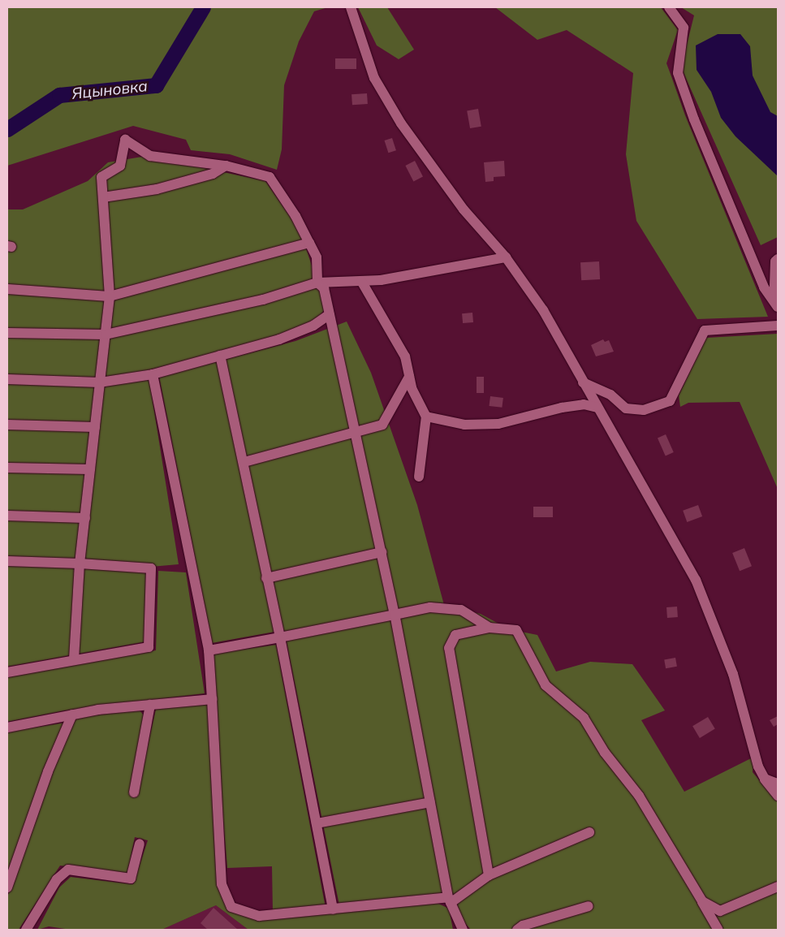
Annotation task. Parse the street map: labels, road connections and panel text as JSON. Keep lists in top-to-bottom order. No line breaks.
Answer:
{"water":["Яцыновка"]}
